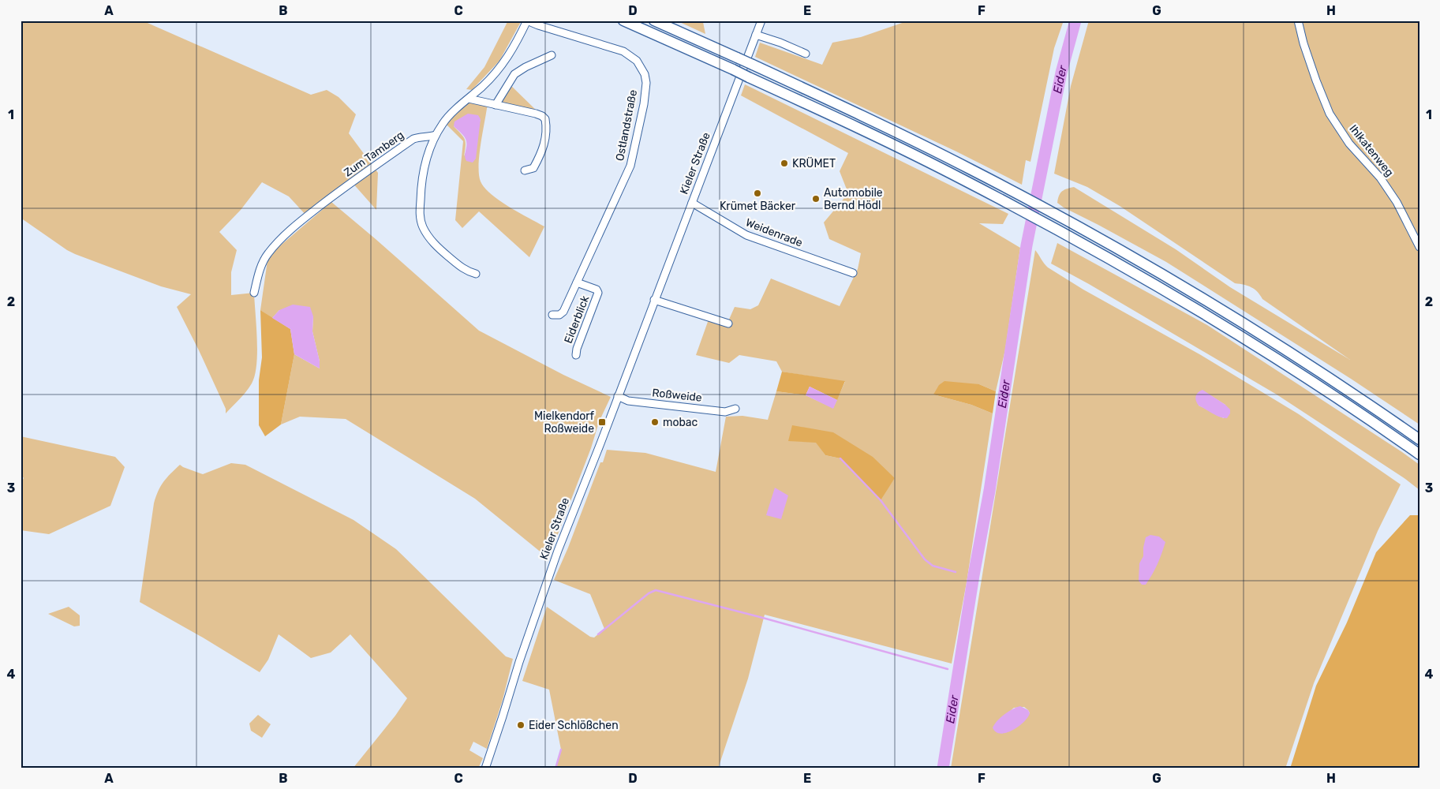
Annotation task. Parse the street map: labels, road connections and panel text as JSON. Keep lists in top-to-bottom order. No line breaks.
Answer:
{"streets":{"street":["Ostlandstraße","Ihlkatenweg","Zum Tamberg","Kieler Straße","Weidenrade","Eiderblick","Roßweide"]},"crossings":[["Ostlandstraße","Eiderblick"],["Kieler Straße","Weidenrade"],["Kieler Straße","Roßweide"]],"water":["Eider"],"places":{"other":["KRÜMET","Krümet Bäcker","Automobile Bernd Hödl","mobac","Eider Schlößchen"],"transit":["Mielkendorf Roßweide"]},"grid":{"columns":["A","B","C","D","E","F","G","H"],"rows":["1","2","3","4"]}}
